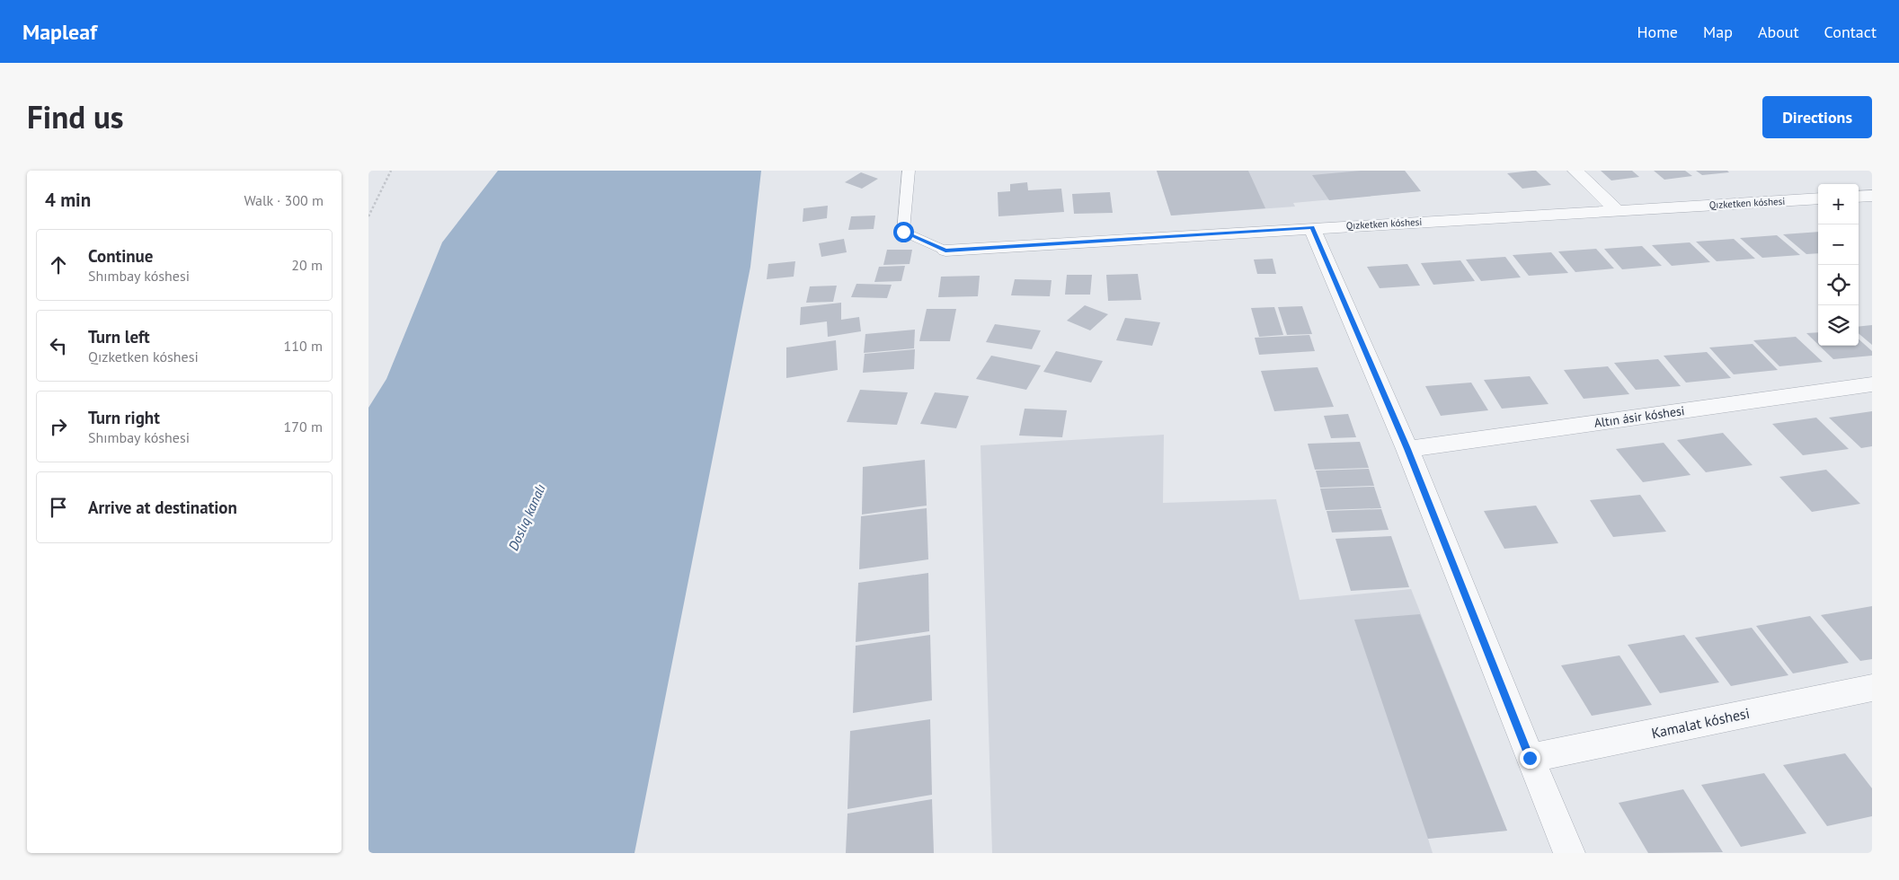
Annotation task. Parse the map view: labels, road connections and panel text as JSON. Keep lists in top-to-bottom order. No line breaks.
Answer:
{"streets":{"street":["Qızketken kóshesi","Altın ásir kóshesi","Kamalat kóshesi"]},"water":["Doslıq kanalı"],"page":{"header":"Mapleaf","nav":["Home","Map","About","Contact"],"title":"Find us","buttons":"Directions","heading":["4 min","Walk · 300 m"],"map_buttons":["+","−"],"list":[["Continue","Shımbay kóshesi","20 m"],["Turn left","Qızketken kóshesi","110 m"],["Turn right","Shımbay kóshesi","170 m"],"Arrive at destination"]}}
